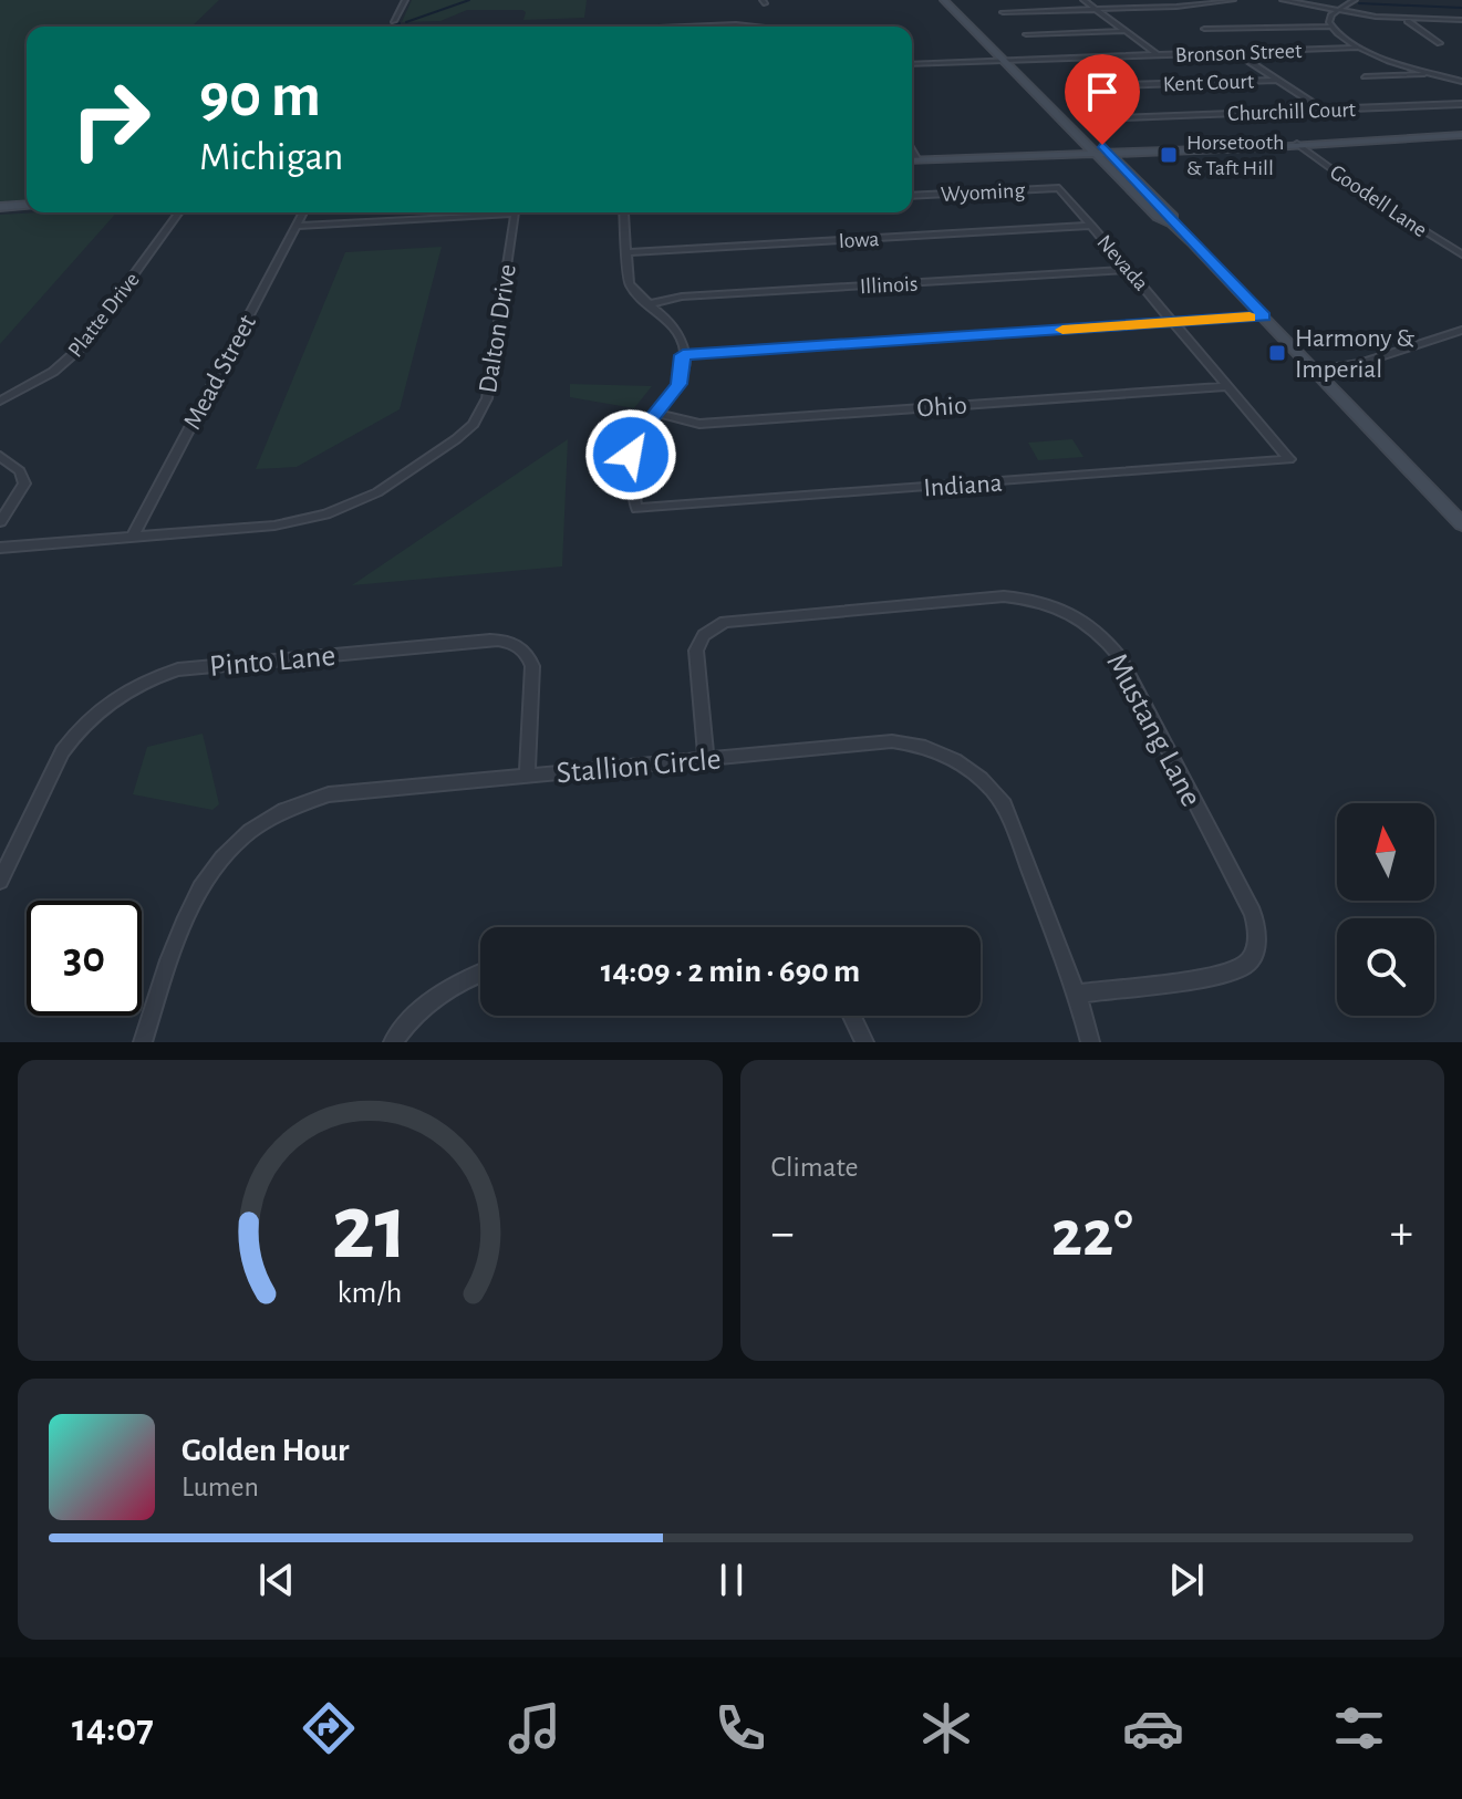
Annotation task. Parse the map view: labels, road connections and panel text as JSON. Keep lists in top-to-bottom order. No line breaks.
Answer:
{"streets":{"street":["Bronson Street","Kent Court","Churchill Court","Wyoming","Goodell Lane","Iowa","Nevada","Illinois","Platte Drive","Dalton Drive","Mead Street","Ohio","Indiana","Pinto Lane","Mustang Lane","Stallion Circle"]},"crossings":[["Wyoming","Nevada"],["Iowa","Nevada"],["Nevada","Illinois"],["Nevada","Ohio"],["Nevada","Indiana"],["Dalton Drive","Mead Street"],["Ohio","Indiana"],["Pinto Lane","Stallion Circle"],["Mustang Lane","Stallion Circle"]],"places":{"transit":["Horsetooth & Taft Hill","Harmony & Imperial"]},"north":"top","page":{"turn":["90 m","Michigan"],"limit":"30","trip":"14:09 · 2 min · 690 m","tile":"Climate","heat":["−","22°","+"],"song":["Golden Hour","Lumen"],"tabs":"14:07","gauge":["21","km/h"]}}
